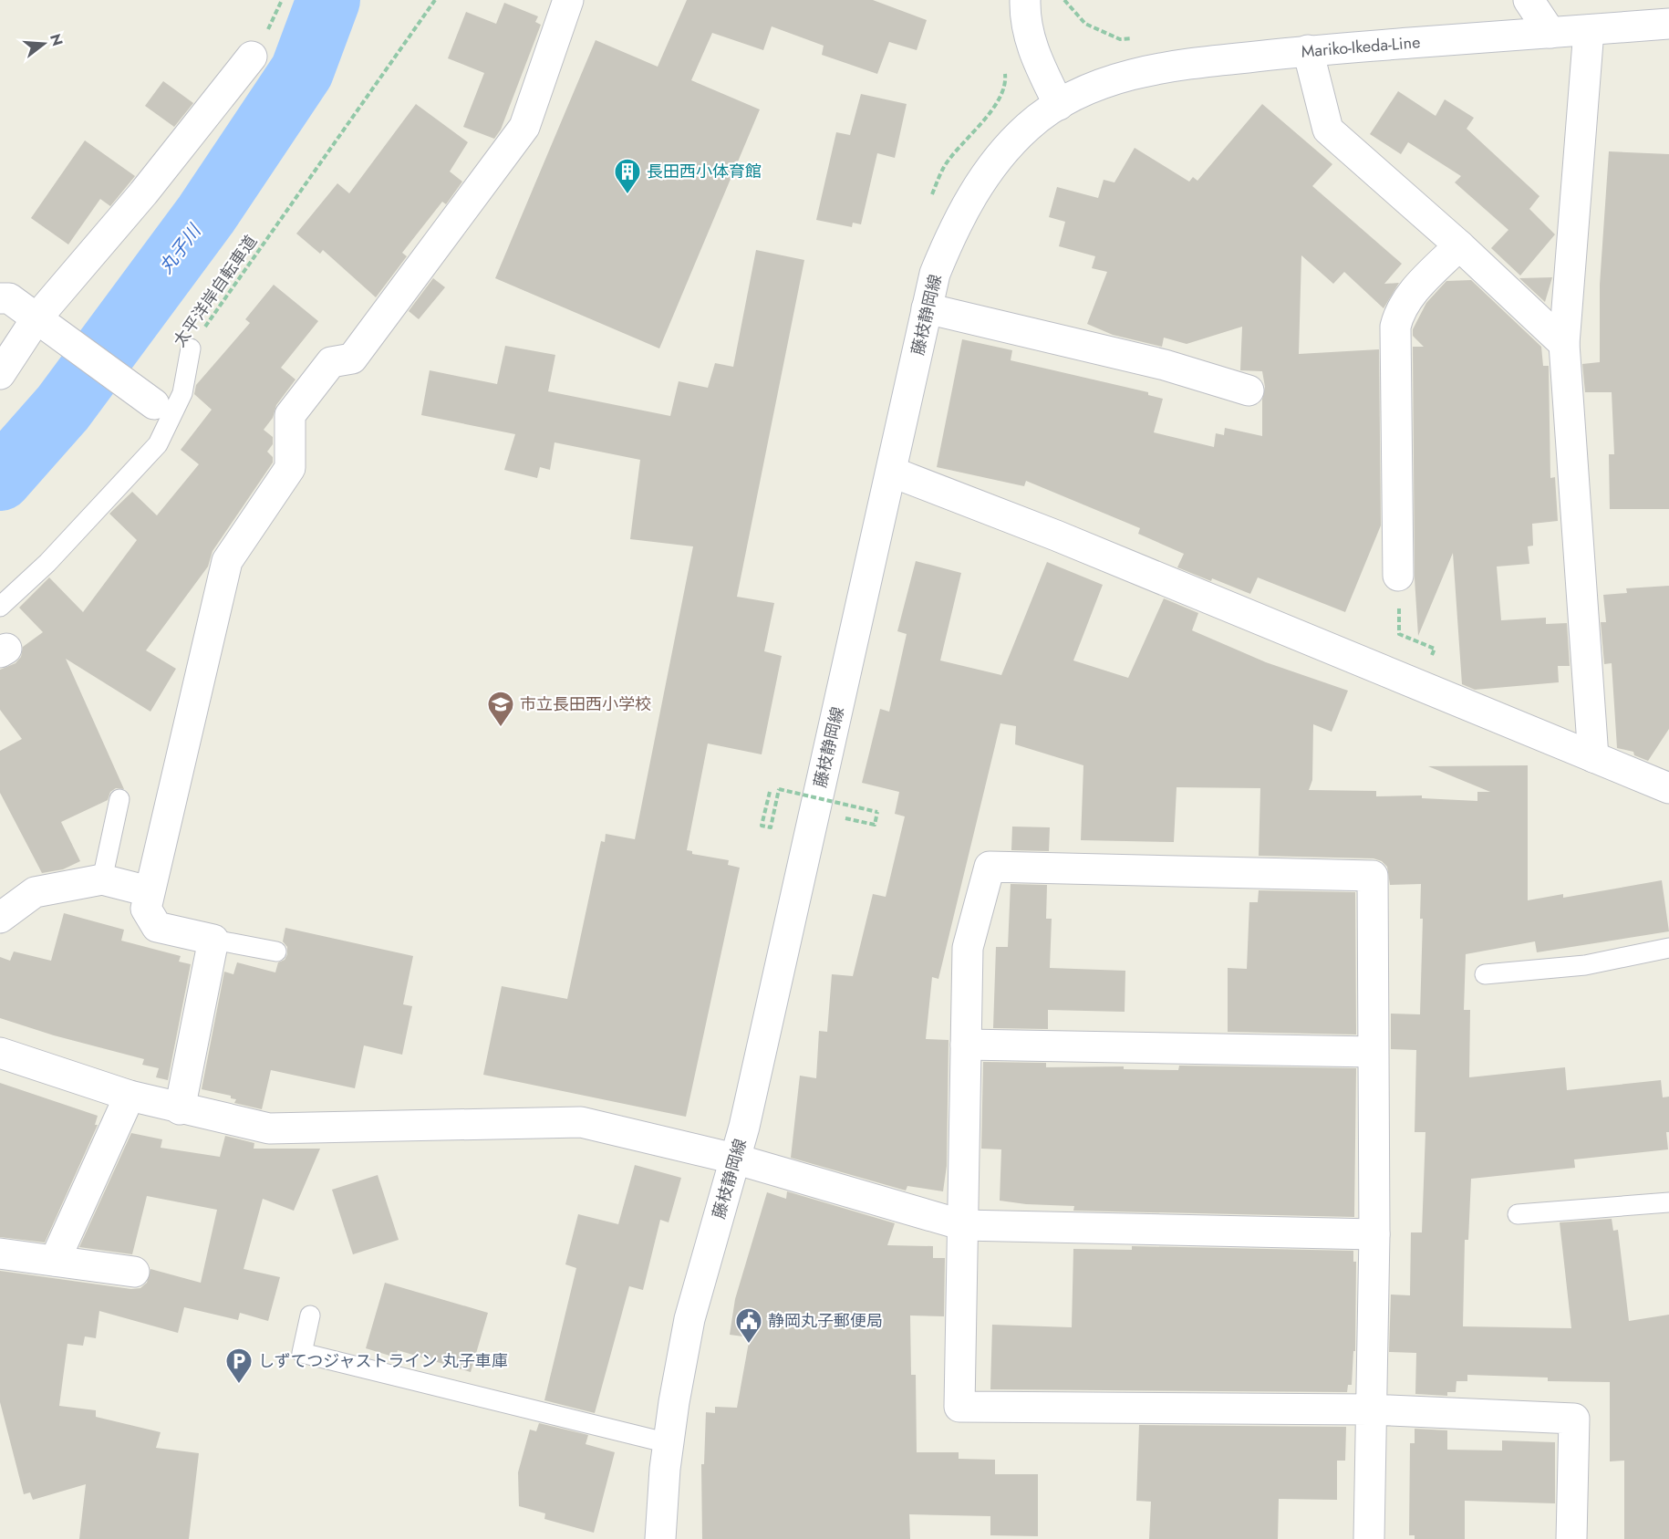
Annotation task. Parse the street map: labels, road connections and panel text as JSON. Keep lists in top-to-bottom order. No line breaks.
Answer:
{"streets":{"street":["Mariko-Ikeda-Line","藤枝静岡線"],"path":["太平洋岸自転車道"]},"crossings":[["Mariko-Ikeda-Line","藤枝静岡線"]],"water":["丸子川"],"places":{"building":["長田西小体育館"],"school or university":["市立長田西小学校"],"public building":["静岡丸子郵便局"],"parking":["しずてつジャストライン 丸子車庫"]},"north":"right"}
